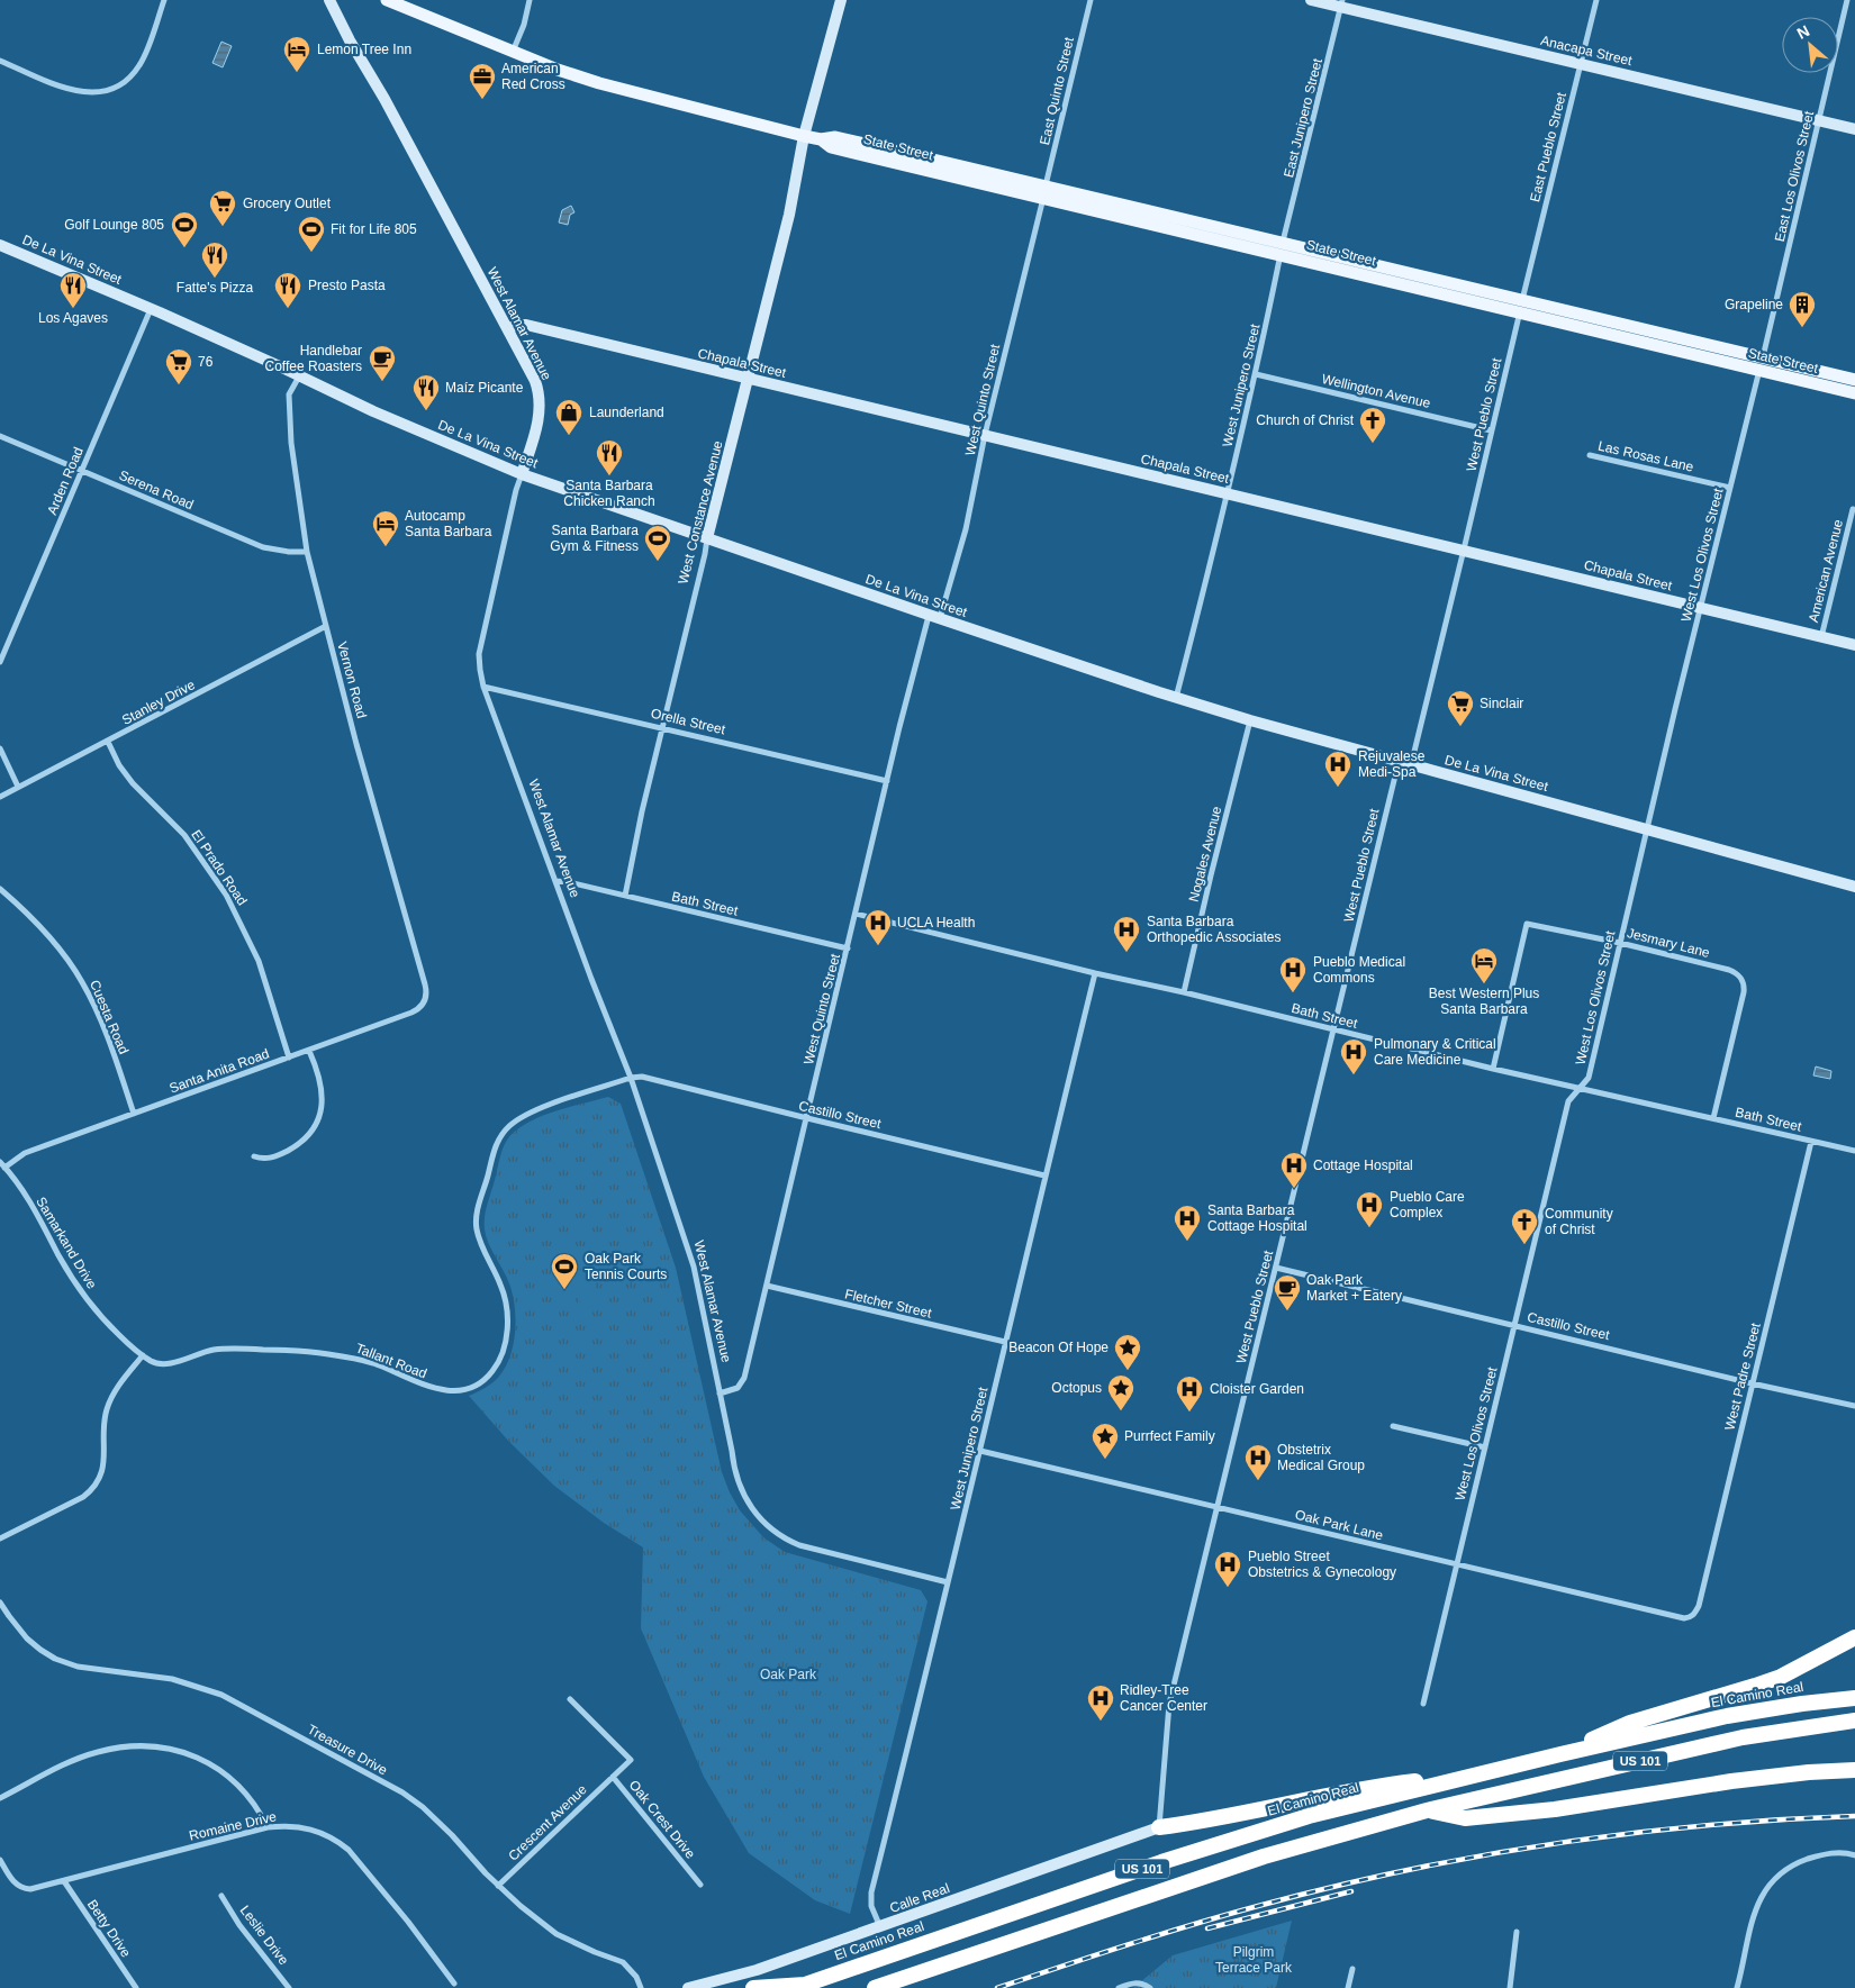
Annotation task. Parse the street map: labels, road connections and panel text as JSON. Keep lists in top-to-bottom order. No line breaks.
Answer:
{"streets":{"highway":["El Camino Real","US 101"],"main road":["State Street"],"street":["Anacapa Street","East Quinto Street","East Junipero Street","East Pueblo Street","East Los Olivos Street","De La Vina Street","West Alamar Avenue","Chapala Street","West Junipero Street","Wellington Avenue","West Quinto Street","West Pueblo Street","Las Rosas Lane","Arden Road","Serena Road","West Constance Avenue","West Los Olivos Street","American Avenue","Vernon Road","Stanley Drive","Orella Street","Nogales Avenue","El Prado Road","Bath Street","Jesmary Lane","Cuesta Road","Santa Anita Road","Castillo Street","Samarkand Drive","Fletcher Street","Tallant Road","West Padre Street","Oak Park Lane","Treasure Drive","Oak Crest Drive","Crescent Avenue","Romaine Drive","Calle Real","Betty Drive","Leslie Drive"]},"crossings":[["Anacapa Street","East Junipero Street"],["Anacapa Street","East Pueblo Street"],["Anacapa Street","East Los Olivos Street"],["East Quinto Street","State Street"],["East Quinto Street","West Quinto Street"],["East Junipero Street","State Street"],["East Junipero Street","West Junipero Street"],["State Street","East Pueblo Street"],["State Street","East Los Olivos Street"],["State Street","West Junipero Street"],["State Street","West Quinto Street"],["State Street","West Pueblo Street"],["State Street","West Constance Avenue"],["State Street","West Los Olivos Street"],["East Pueblo Street","West Pueblo Street"],["East Los Olivos Street","West Los Olivos Street"],["De La Vina Street","West Alamar Avenue"],["De La Vina Street","West Junipero Street"],["De La Vina Street","West Quinto Street"],["De La Vina Street","West Pueblo Street"],["De La Vina Street","Arden Road"],["De La Vina Street","West Constance Avenue"],["De La Vina Street","West Los Olivos Street"],["De La Vina Street","Vernon Road"],["De La Vina Street","Nogales Avenue"],["West Alamar Avenue","Chapala Street"],["West Alamar Avenue","West Junipero Street"],["West Alamar Avenue","West Quinto Street"],["West Alamar Avenue","Orella Street"],["West Alamar Avenue","Bath Street"],["West Alamar Avenue","Castillo Street"],["West Alamar Avenue","Tallant Road"],["Chapala Street","West Junipero Street"],["Chapala Street","West Quinto Street"],["Chapala Street","West Pueblo Street"],["Chapala Street","West Constance Avenue"],["Chapala Street","West Los Olivos Street"],["Chapala Street","American Avenue"],["West Junipero Street","Wellington Avenue"],["West Junipero Street","Bath Street"],["West Junipero Street","Castillo Street"],["West Junipero Street","Fletcher Street"],["West Junipero Street","Oak Park Lane"],["West Junipero Street","Calle Real"],["Wellington Avenue","West Pueblo Street"],["West Quinto Street","Orella Street"],["West Quinto Street","Bath Street"],["West Quinto Street","Castillo Street"],["West Quinto Street","Fletcher Street"],["West Pueblo Street","Bath Street"],["West Pueblo Street","Castillo Street"],["West Pueblo Street","Oak Park Lane"],["West Pueblo Street","Calle Real"],["Las Rosas Lane","West Los Olivos Street"],["Arden Road","Serena Road"],["Serena Road","Vernon Road"],["West Constance Avenue","Orella Street"],["West Constance Avenue","Bath Street"],["West Los Olivos Street","Bath Street"],["West Los Olivos Street","Jesmary Lane"],["West Los Olivos Street","Castillo Street"],["West Los Olivos Street","Oak Park Lane"],["Vernon Road","Stanley Drive"],["Vernon Road","Santa Anita Road"],["Stanley Drive","El Prado Road"],["Nogales Avenue","Bath Street"],["El Prado Road","Santa Anita Road"],["Bath Street","Jesmary Lane"],["Bath Street","West Padre Street"],["Cuesta Road","Santa Anita Road"],["Santa Anita Road","Samarkand Drive"],["Castillo Street","Tallant Road"],["Castillo Street","West Padre Street"],["Samarkand Drive","Tallant Road"],["West Padre Street","Oak Park Lane"],["Treasure Drive","Crescent Avenue"],["Oak Crest Drive","Crescent Avenue"],["Romaine Drive","Betty Drive"]],"parks":["Oak Park","Pilgrim Terrace Park"],"places":{"hotel":["Lemon Tree Inn","Autocamp Santa Barbara","Best Western Plus Santa Barbara"],"office":["American Red Cross"],"supermarket":["Grocery Outlet","76","Sinclair"],"sports":["Golf Lounge 805","Fit for Life 805","Santa Barbara Gym & Fitness","Oak Park Tennis Courts"],"restaurant":["Fatte's Pizza","Los Agaves","Presto Pasta","Maíz Picante","Santa Barbara Chicken Ranch"],"building":["Grapeline"],"cafe":["Handlebar Coffee Roasters","Oak Park Market + Eatery"],"shop":["Launderland"],"church":["Church of Christ","Community of Christ"],"hospital":["Rejuvalese Medi-Spa","UCLA Health","Santa Barbara Orthopedic Associates","Pueblo Medical Commons","Pulmonary & Critical Care Medicine","Cottage Hospital","Pueblo Care Complex","Santa Barbara Cottage Hospital","Cloister Garden","Obstetrix Medical Group","Pueblo Street Obstetrics & Gynecology","Ridley-Tree Cancer Center"],"place":["Beacon Of Hope","Octopus","Purrfect Family"]},"north":"top left"}
